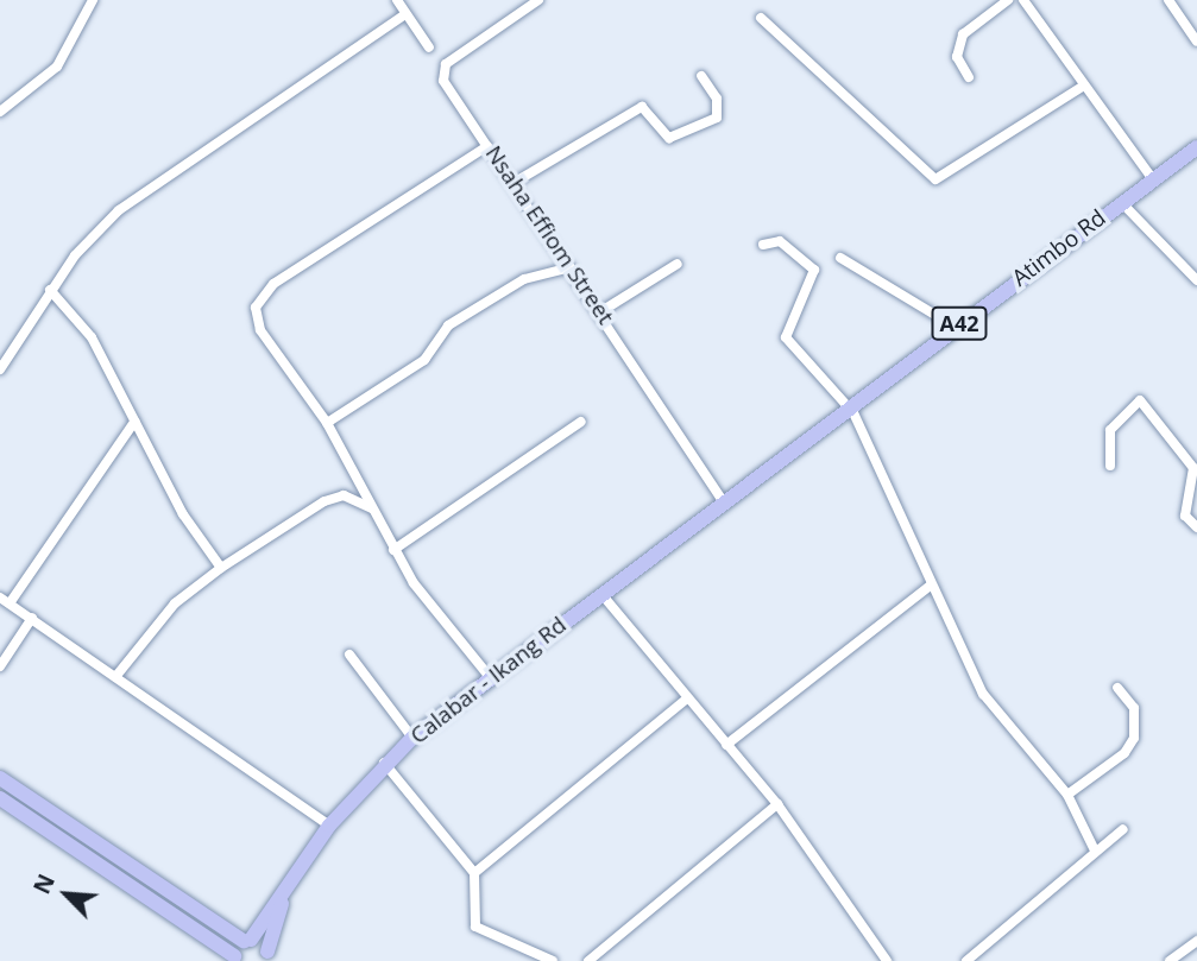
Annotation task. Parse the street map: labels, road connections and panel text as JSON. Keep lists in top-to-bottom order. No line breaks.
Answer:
{"streets":{"main road":["Atimbo Rd","A42","Calabar - Ikang Rd"],"street":["Nsaha Effiom Street"]},"crossings":[["Nsaha Effiom Street","Atimbo Rd"],["Nsaha Effiom Street","Calabar - Ikang Rd"],["Atimbo Rd","Calabar - Ikang Rd"],["A42","Calabar - Ikang Rd"]],"north":"top left"}
